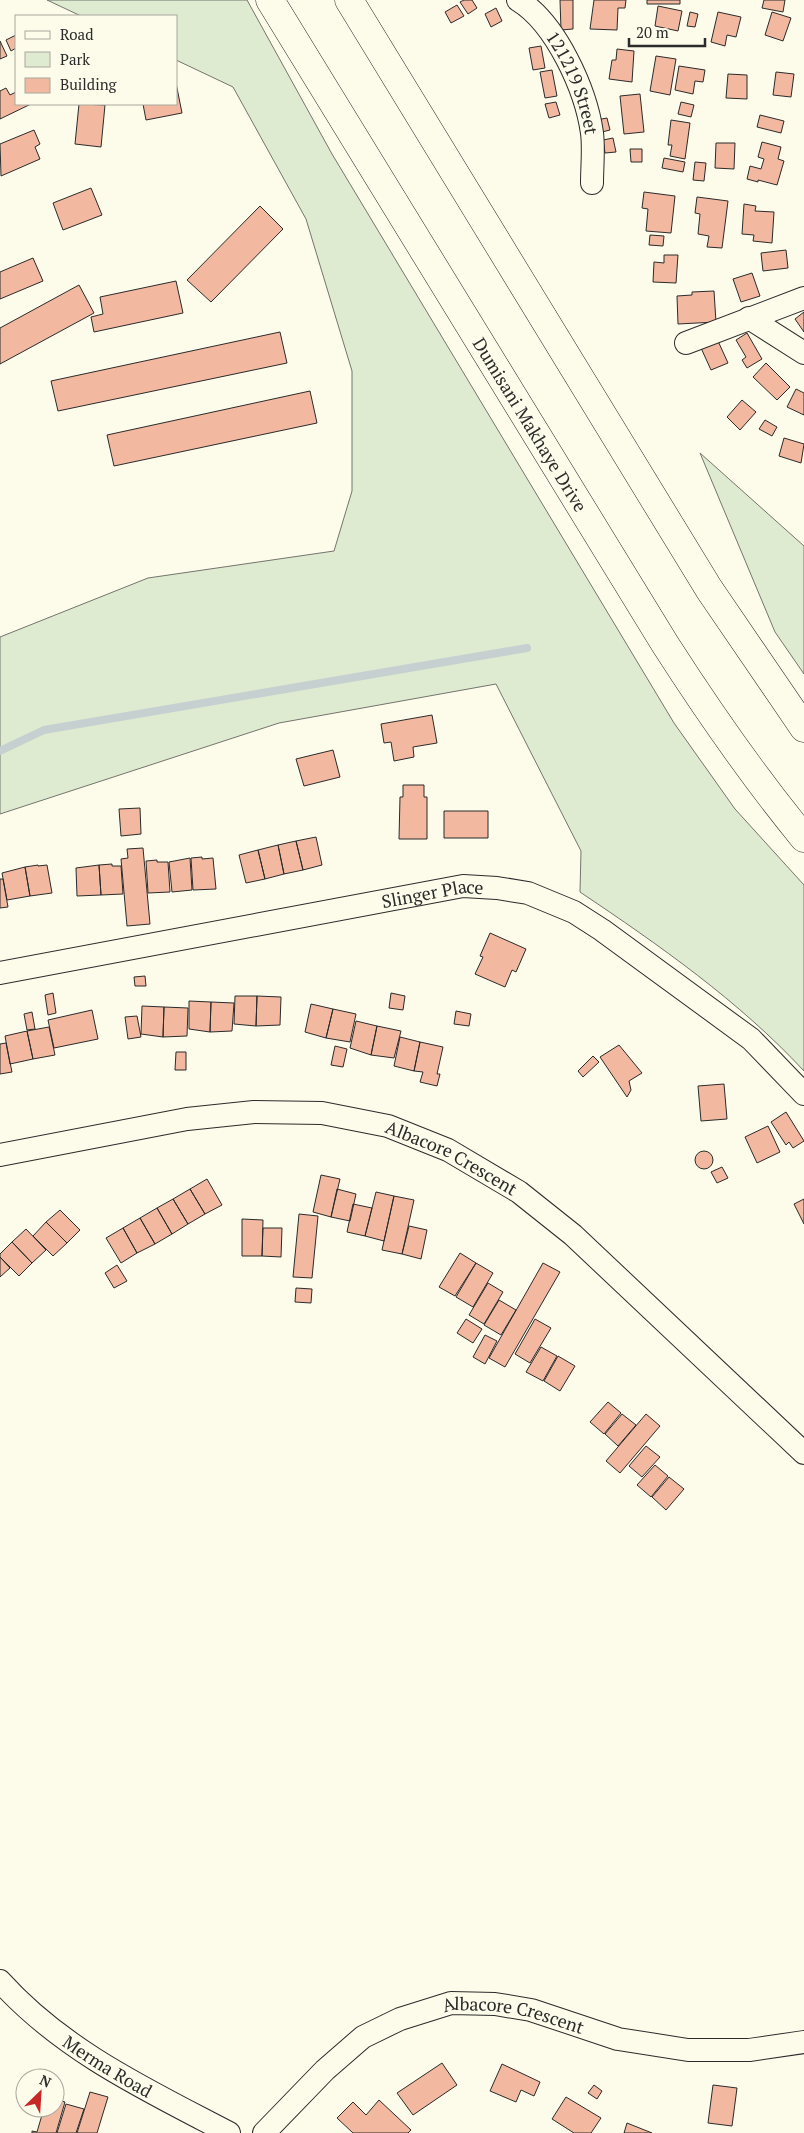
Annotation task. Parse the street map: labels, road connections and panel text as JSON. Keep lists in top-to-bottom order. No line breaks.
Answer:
{"streets":{"main road":["Dumisani Makhaye Drive"],"street":["121219 Street","Slinger Place","Albacore Crescent","Merma Road"]},"legend":["Road","Park","Building"],"scale_bar":"20 m","north":"top right"}
